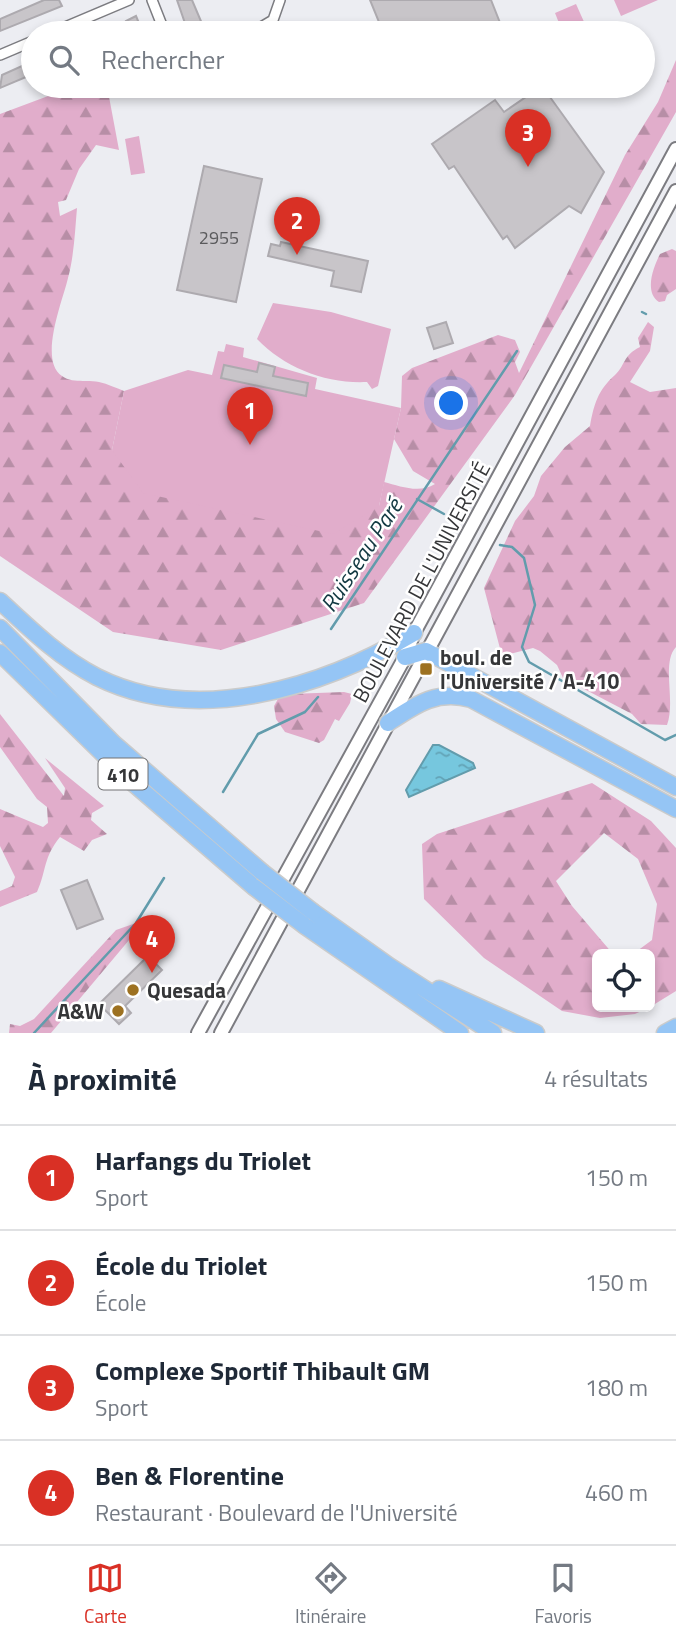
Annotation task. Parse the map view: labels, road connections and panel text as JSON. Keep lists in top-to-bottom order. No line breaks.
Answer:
{"streets":{"highway":["410"],"main road":["BOULEVARD DE L'UNIVERSITÉ"]},"water":["Ruisseau Paré"],"places":{"transit":["boul. de l'Université / A-410"],"other":["Quesada","A&W"]},"house_numbers":["2955"],"page":{"search":"Rechercher","pins":["3","2","1","4"],"heading":["À proximité","4 résultats"],"list":[{"mark":"1","name":"Harfangs du Triolet","note":"Sport","value":"150 m"},{"mark":"2","name":"École du Triolet","note":"École","value":"150 m"},{"mark":"3","name":"Complexe Sportif Thibault GM","note":"Sport","value":"180 m"},{"mark":"4","name":"Ben & Florentine","note":"Restaurant · Boulevard de l'Université","value":"460 m"}],"nav":["Carte","Itinéraire","Favoris"]}}
